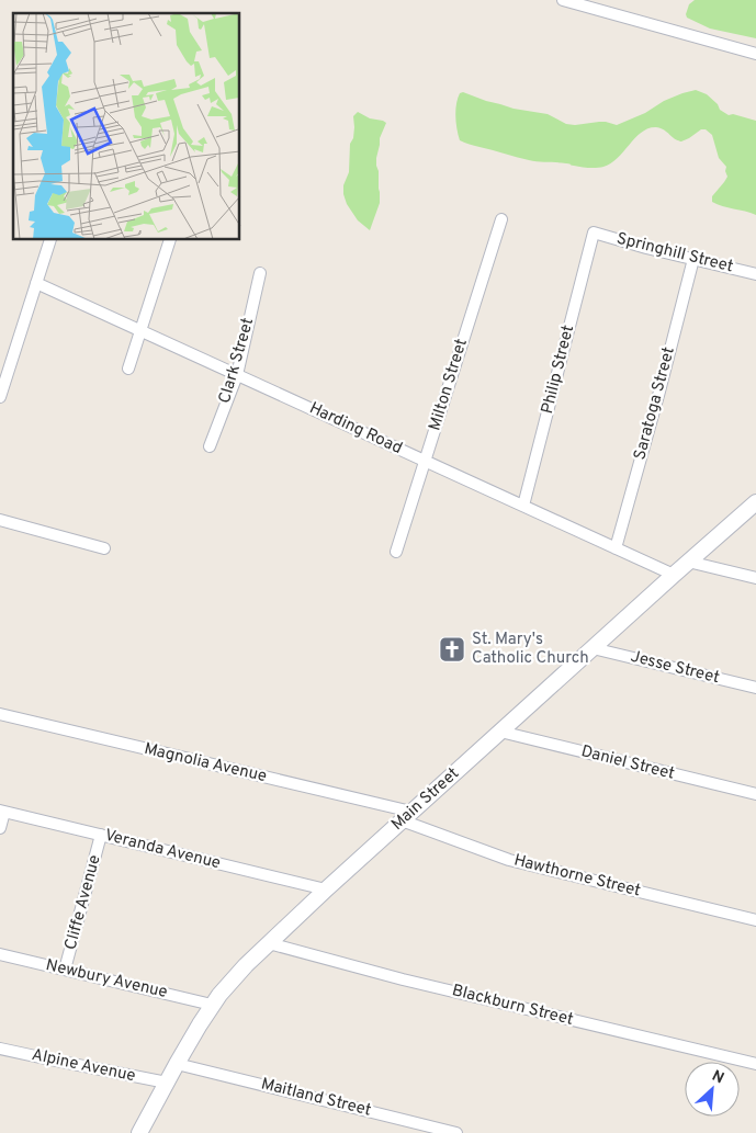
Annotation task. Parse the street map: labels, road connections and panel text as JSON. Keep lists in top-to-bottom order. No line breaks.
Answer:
{"streets":{"main road":["Main Street"],"street":["Springhill Street","Clark Street","Philip Street","Milton Street","Saratoga Street","Harding Road","Jesse Street","Magnolia Avenue","Daniel Street","Veranda Avenue","Hawthorne Street","Cliffe Avenue","Newbury Avenue","Blackburn Street","Alpine Avenue","Maitland Street"]},"crossings":[["Springhill Street","Philip Street"],["Springhill Street","Saratoga Street"],["Clark Street","Harding Road"],["Philip Street","Harding Road"],["Milton Street","Harding Road"],["Saratoga Street","Harding Road"],["Harding Road","Main Street"],["Jesse Street","Main Street"],["Magnolia Avenue","Main Street"],["Magnolia Avenue","Hawthorne Street"],["Daniel Street","Main Street"],["Main Street","Veranda Avenue"],["Main Street","Hawthorne Street"],["Main Street","Newbury Avenue"],["Main Street","Blackburn Street"],["Main Street","Alpine Avenue"],["Main Street","Maitland Street"],["Veranda Avenue","Cliffe Avenue"],["Cliffe Avenue","Newbury Avenue"]],"places":{"church":["St. Mary's Catholic Church"]},"north":"top right"}
